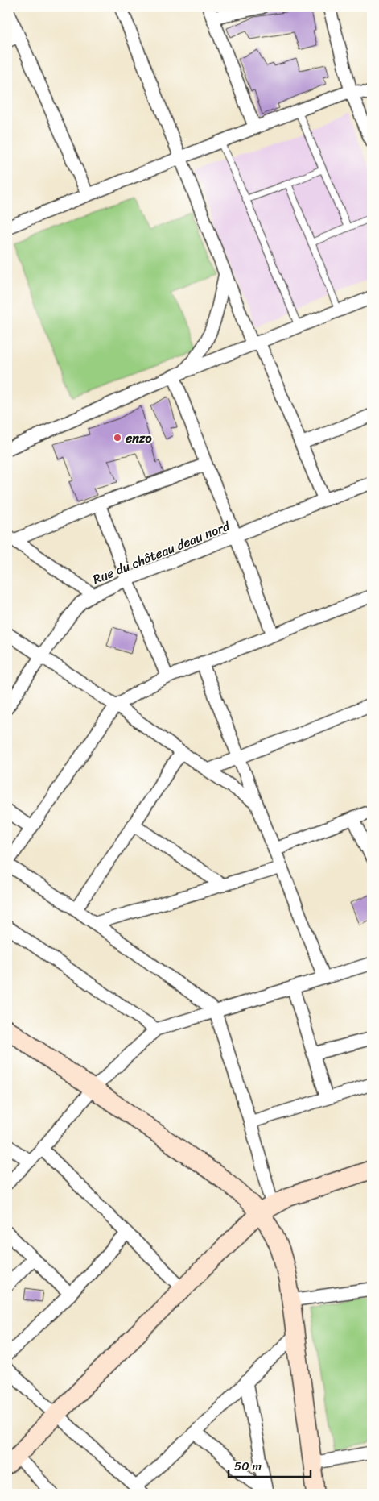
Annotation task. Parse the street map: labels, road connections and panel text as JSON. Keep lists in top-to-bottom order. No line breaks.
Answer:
{"streets":{"street":["Rue du château deau nord"]},"places":["enzo"],"scale_bar":"50 m"}
